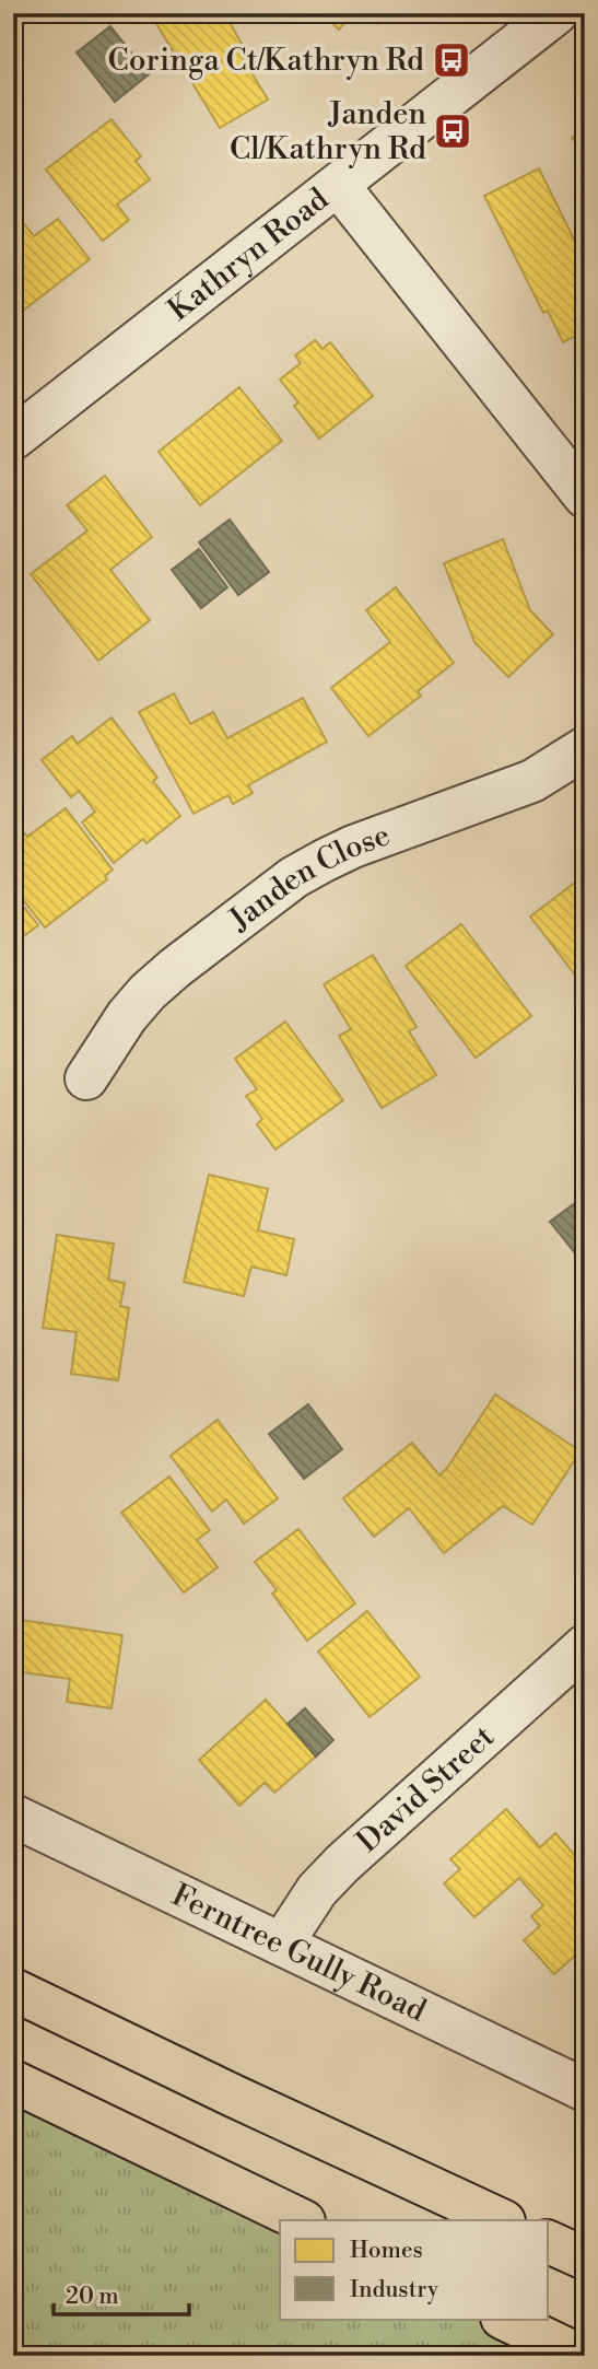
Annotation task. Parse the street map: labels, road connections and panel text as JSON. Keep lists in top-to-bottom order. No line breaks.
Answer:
{"streets":{"street":["Kathryn Road","Janden Close","David Street","Ferntree Gully Road"]},"crossings":[["David Street","Ferntree Gully Road"]],"places":{"bus stop":["Coringa Ct/Kathryn Rd","Janden Cl/Kathryn Rd"]},"legend":["Homes","Industry"],"scale_bar":"20 m"}
